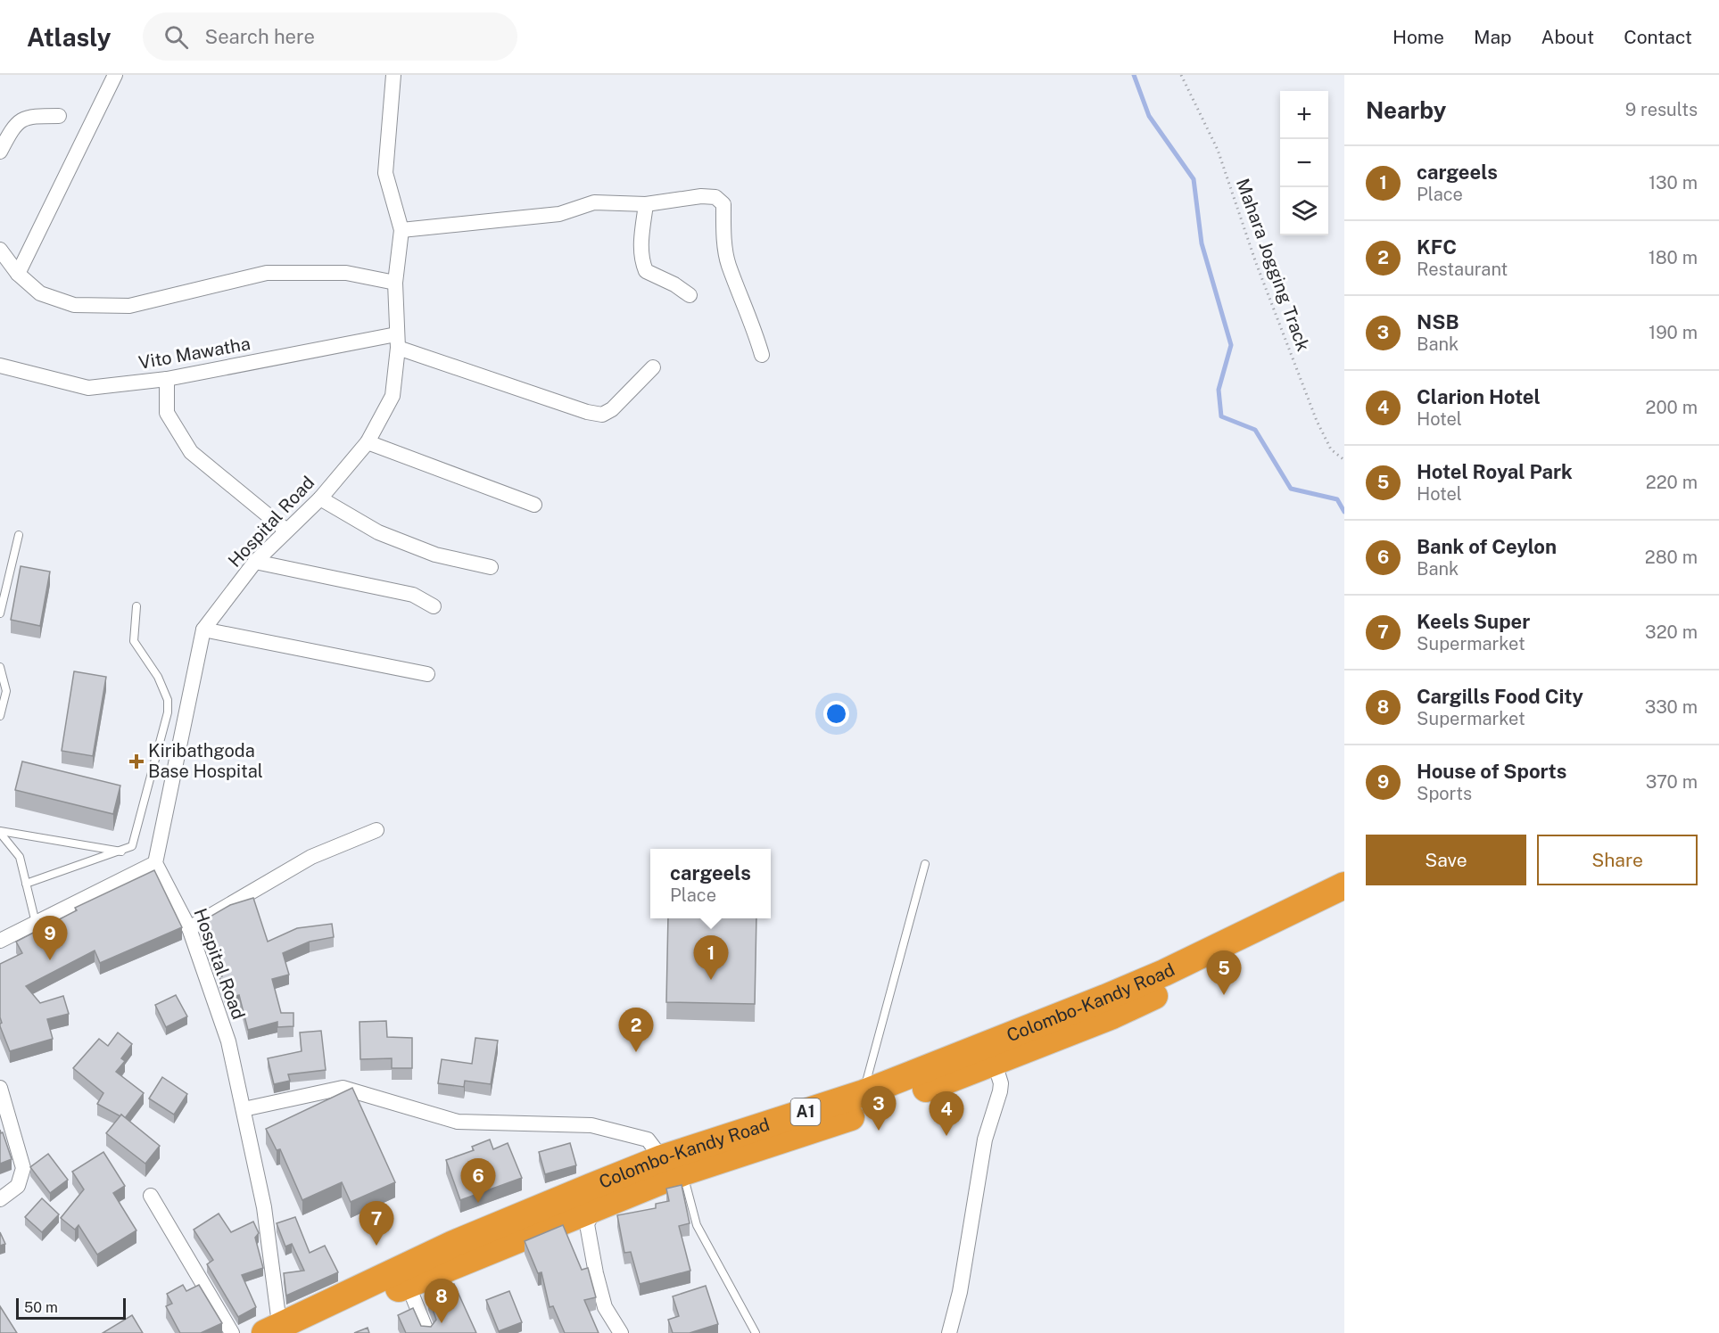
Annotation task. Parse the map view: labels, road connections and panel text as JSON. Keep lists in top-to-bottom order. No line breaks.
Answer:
{"streets":{"highway":["Colombo-Kandy Road","A1"],"street":["Vito Mawatha","Hospital Road"],"path":["Mahara Jogging Track"]},"crossings":[["Vito Mawatha","Hospital Road"],["Hospital Road","Colombo-Kandy Road"]],"places":{"health":["Kiribathgoda Base Hospital"]},"scale_bar":"50 m","page":{"header":"Atlasly","search":"Search here","nav":["Home","Map","About","Contact"],"heading":["Nearby","9 results"],"map_buttons":["+","−"],"list":[{"mark":"1","name":"cargeels","note":"Place","value":"130 m"},{"mark":"2","name":"KFC","note":"Restaurant","value":"180 m"},{"mark":"3","name":"NSB","note":"Bank","value":"190 m"},{"mark":"4","name":"Clarion Hotel","note":"Hotel","value":"200 m"},{"mark":"5","name":"Hotel Royal Park","note":"Hotel","value":"220 m"},{"mark":"6","name":"Bank of Ceylon","note":"Bank","value":"280 m"},{"mark":"7","name":"Keels Super","note":"Supermarket","value":"320 m"},{"mark":"8","name":"Cargills Food City","note":"Supermarket","value":"330 m"},{"mark":"9","name":"House of Sports","note":"Sports","value":"370 m"}],"buttons":["Save","Share"],"popup":["cargeels","Place"],"pins":["9","1","5","2","3","4","6","7","8"],"scale":"50 m"}}
